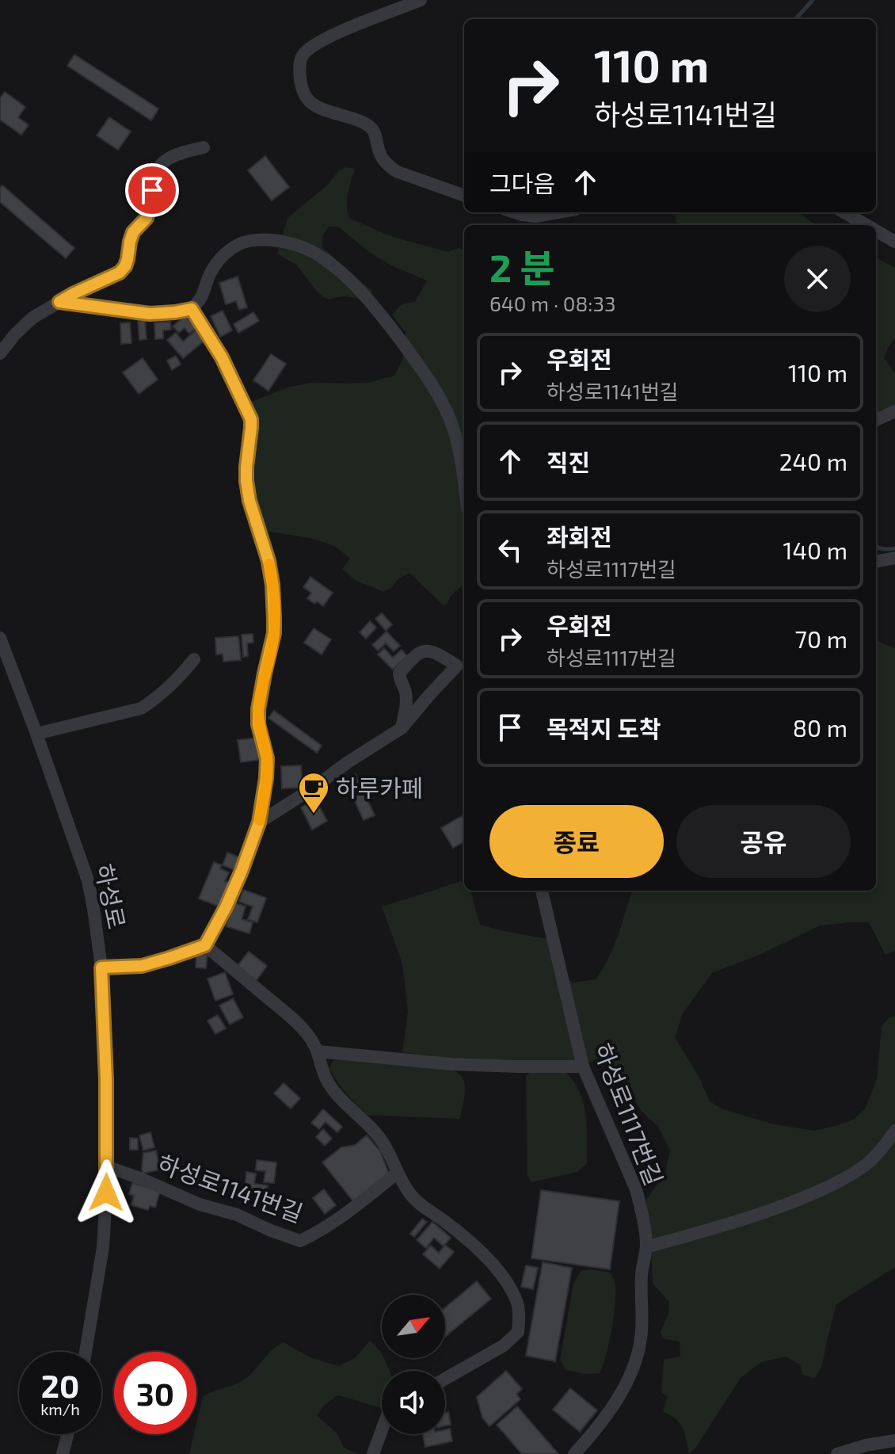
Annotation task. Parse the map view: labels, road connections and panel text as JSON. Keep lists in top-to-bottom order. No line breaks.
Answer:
{"streets":{"street":["하성로","하성로1117번길","하성로1141번길"]},"crossings":[["하성로","하성로1141번길"]],"places":{"cafe":["하루카페"]},"north":"top right","page":{"turn":["110 m","하성로1141번길"],"then":"그다음","heading":["2 분","640 m · 08:33"],"list":[{"name":"우회전","note":"하성로1141번길","value":"110 m"},{"name":"직진","value":"240 m"},{"name":"좌회전","note":"하성로1117번길","value":"140 m"},{"name":"우회전","note":"하성로1117번길","value":"70 m"},{"name":"목적지 도착","value":"80 m"}],"buttons":["종료","공유"],"speed":"20 km/h","limit":"30"}}
